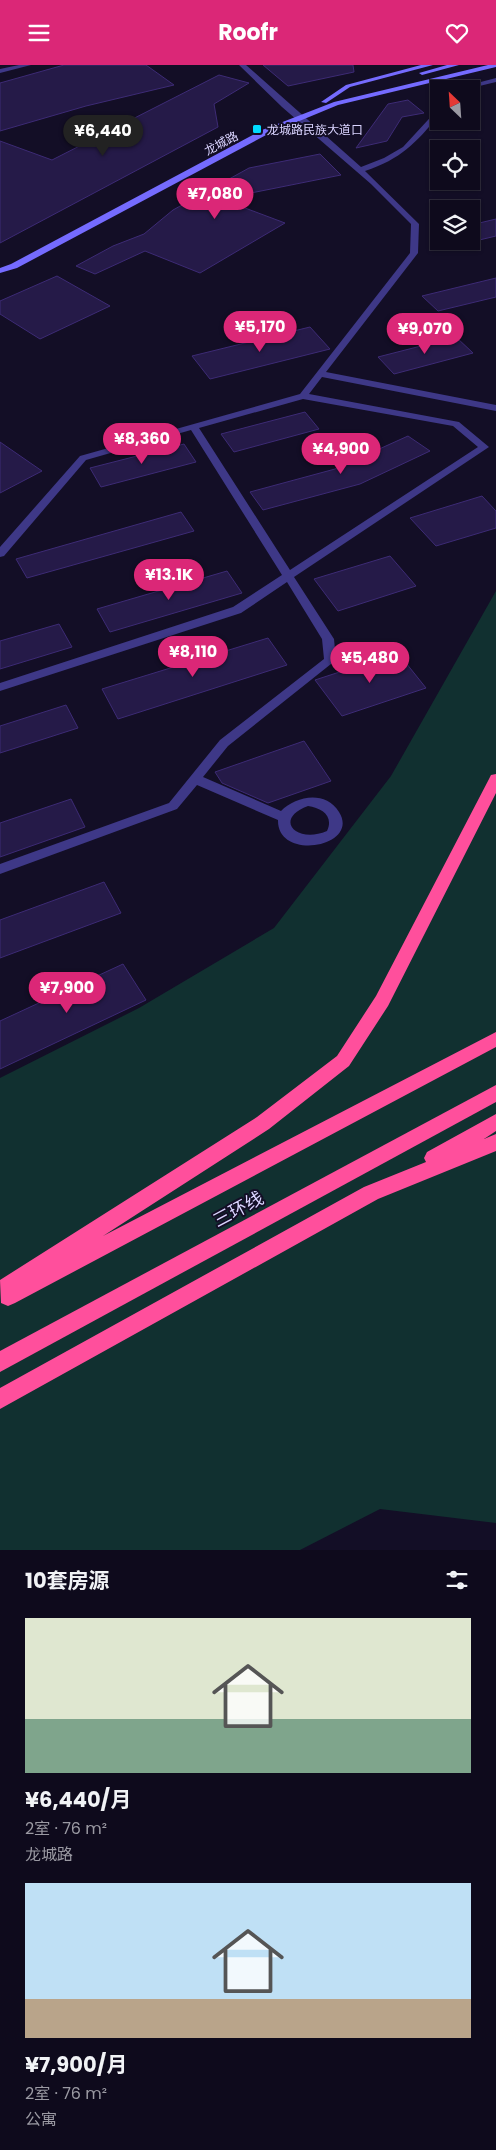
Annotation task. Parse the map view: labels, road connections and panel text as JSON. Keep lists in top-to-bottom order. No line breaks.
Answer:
{"streets":{"highway":["三环线"],"street":["龙城路"]},"places":{"transit":["龙城路民族大道口"]},"north":"top left","page":{"header":"Roofr","price":["¥6,440","¥7,080","¥5,170","¥9,070","¥8,360","¥4,900","¥13.1K","¥8,110","¥5,480","¥7,900"],"heading":"10套房源","list":[{"name":"¥6,440/月","note":"2室 · 76 m² · 龙城路"},{"name":"¥7,900/月","note":"2室 · 76 m² · 公寓"}]}}
